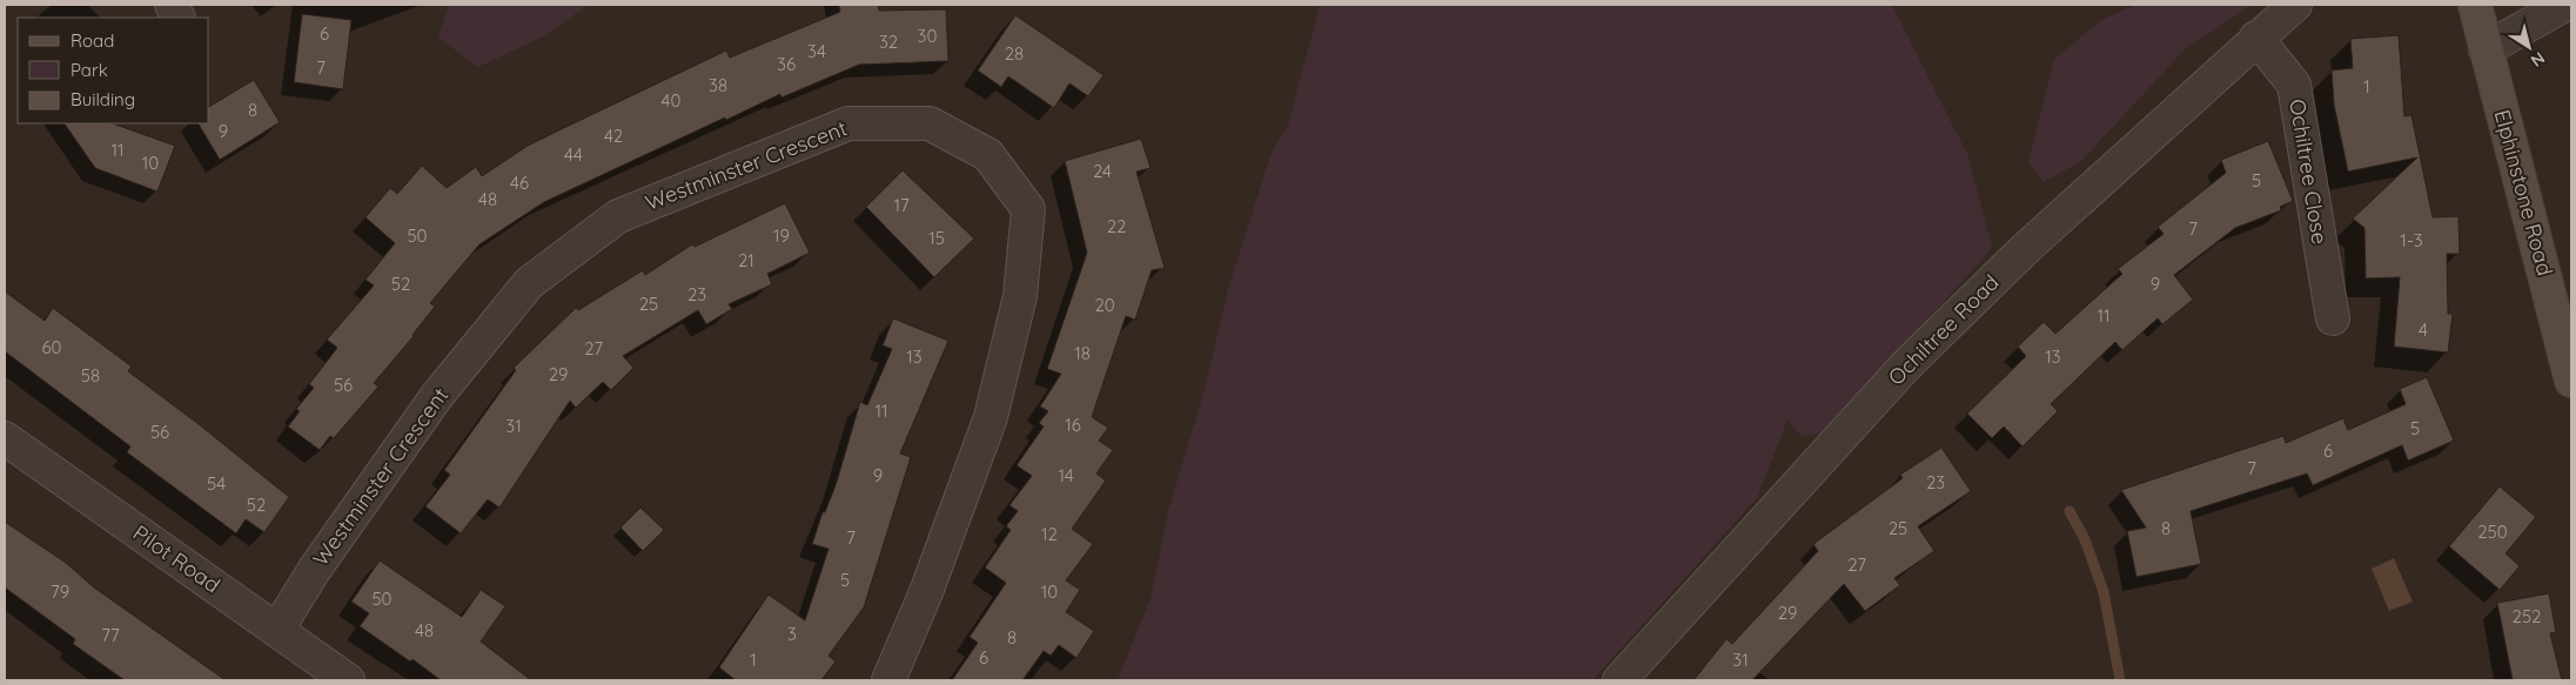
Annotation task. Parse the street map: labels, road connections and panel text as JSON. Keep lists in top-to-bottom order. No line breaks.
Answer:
{"streets":{"street":["Westminster Crescent","Ochiltree Close","Elphinstone Road","Ochiltree Road","Pilot Road"]},"crossings":[["Westminster Crescent","Pilot Road"],["Ochiltree Close","Ochiltree Road"]],"house_numbers":["6","30","32","34","28","36","7","38","1","40","8","9","42","11","44","10","24","5","46","48","17","22","7","50","19","15","1-3","21","52","9","23","25","20","11","4","60","27","18","13","13","29","58","56","11","16","31","5","56","6","7","9","14","23","54","52","25","8","250","12","7","27","5","79","10","50","29","252","48","3","77","8","6","1","31"],"legend":["Road","Park","Building"],"north":"bottom right"}
